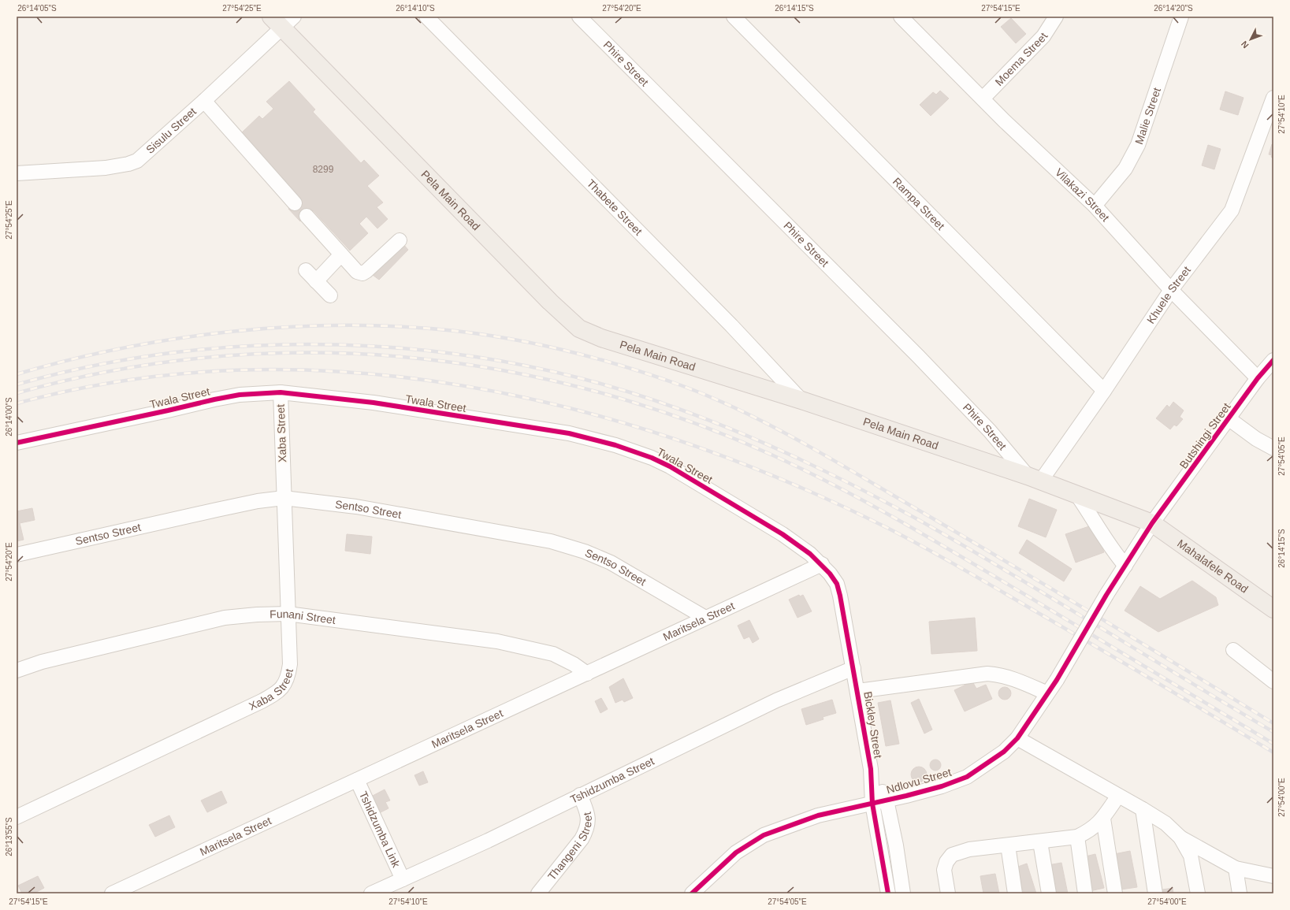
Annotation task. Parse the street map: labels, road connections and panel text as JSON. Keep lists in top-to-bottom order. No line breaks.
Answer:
{"streets":{"main road":["Pela Main Road","Mahalafele Road"],"street":["Moema Street","Phire Street","Malie Street","Sisulu Street","Vilakazi Street","Rampa Street","Thabete Street","Khuele Street","Twala Street","Xaba Street","Butshingi Street","Sentso Street","Funani Street","Maritsela Street","Bickley Street","Tshidzumba Street","Ndlovu Street","Tshidzumba Link","Thangeni Street"]},"crossings":[["Moema Street","Vilakazi Street"],["Phire Street","Pela Main Road"],["Phire Street","Khuele Street"],["Malie Street","Vilakazi Street"],["Sisulu Street","Pela Main Road"],["Vilakazi Street","Khuele Street"],["Vilakazi Street","Butshingi Street"],["Pela Main Road","Thabete Street"],["Pela Main Road","Khuele Street"],["Pela Main Road","Butshingi Street"],["Pela Main Road","Mahalafele Road"],["Rampa Street","Khuele Street"],["Twala Street","Xaba Street"],["Twala Street","Maritsela Street"],["Twala Street","Bickley Street"],["Xaba Street","Sentso Street"],["Xaba Street","Funani Street"],["Butshingi Street","Mahalafele Road"],["Butshingi Street","Ndlovu Street"],["Sentso Street","Maritsela Street"],["Funani Street","Maritsela Street"],["Maritsela Street","Bickley Street"],["Maritsela Street","Tshidzumba Link"],["Bickley Street","Tshidzumba Street"],["Bickley Street","Ndlovu Street"],["Tshidzumba Street","Tshidzumba Link"],["Tshidzumba Street","Thangeni Street"]],"house_numbers":["8299"],"north":"bottom left","coordinates":["26°14'05\"S","27°54'25\"E","26°14'10\"S","27°54'20\"E","26°14'15\"S","27°54'15\"E","26°14'20\"S","27°54'10\"E","26°14'00\"S","27°54'05\"E","27°54'00\"E","26°13'55\"S"]}
